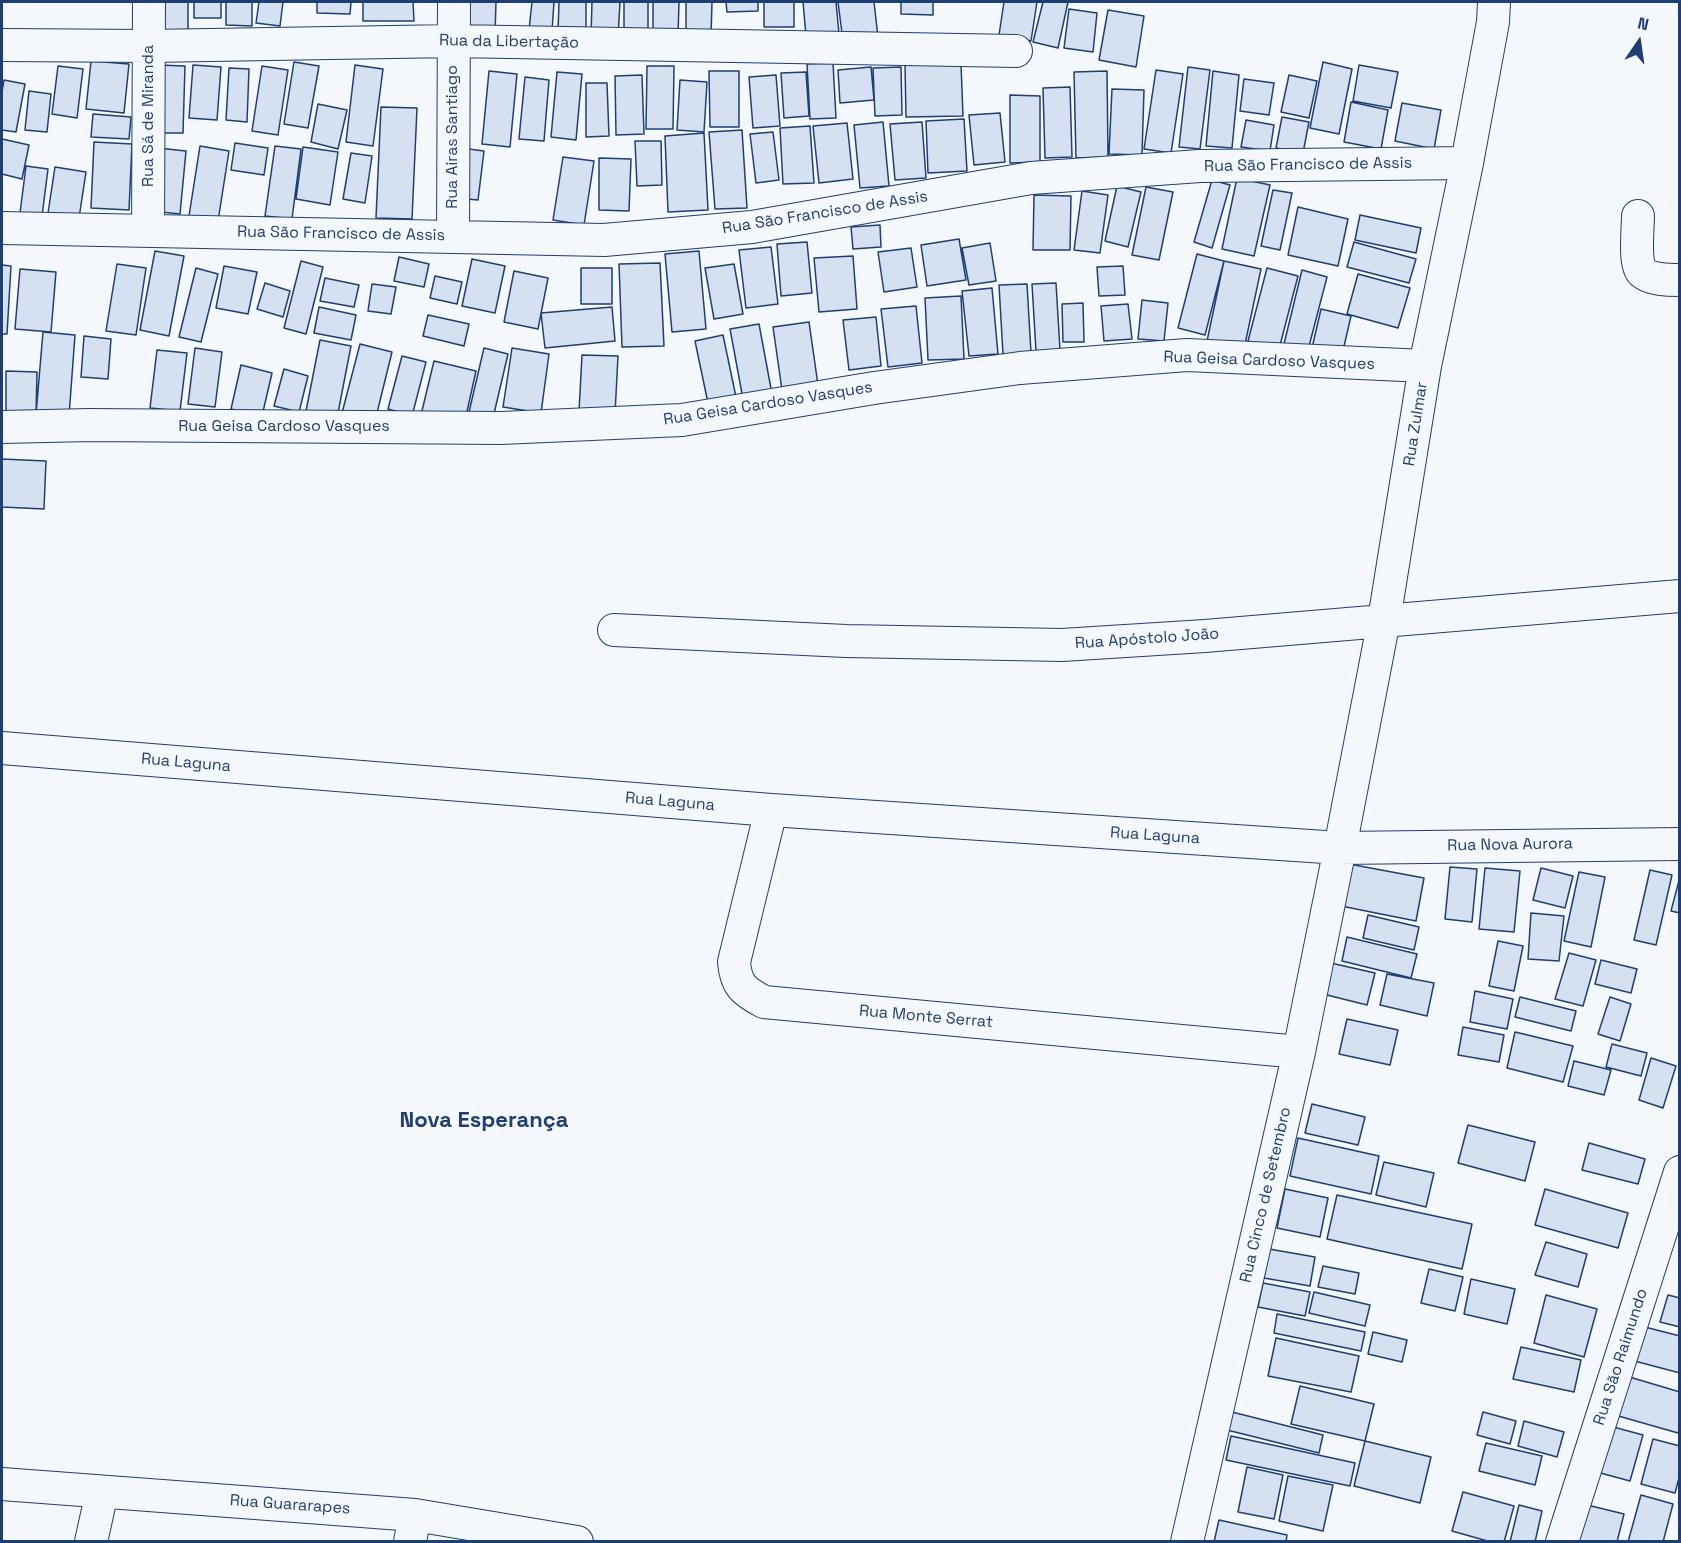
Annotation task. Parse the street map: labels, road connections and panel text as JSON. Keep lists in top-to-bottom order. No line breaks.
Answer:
{"streets":{"street":["Rua da Libertação","Rua Sá de Miranda","Rua Airas Santiago","Rua São Francisco de Assis","Rua Geisa Cardoso Vasques","Rua Zulmar","Rua Apóstolo João","Rua Laguna","Rua Nova Aurora","Rua Monte Serrat","Rua Cinco de Setembro","Rua São Raimundo","Rua Guararapes"]},"crossings":[["Rua da Libertação","Rua Sá de Miranda"],["Rua da Libertação","Rua Airas Santiago"],["Rua Sá de Miranda","Rua São Francisco de Assis"],["Rua Airas Santiago","Rua São Francisco de Assis"],["Rua São Francisco de Assis","Rua Zulmar"],["Rua Geisa Cardoso Vasques","Rua Zulmar"],["Rua Zulmar","Rua Apóstolo João"],["Rua Zulmar","Rua Laguna"],["Rua Zulmar","Rua Nova Aurora"],["Rua Zulmar","Rua Cinco de Setembro"],["Rua Laguna","Rua Nova Aurora"],["Rua Laguna","Rua Monte Serrat"],["Rua Laguna","Rua Cinco de Setembro"],["Rua Nova Aurora","Rua Cinco de Setembro"],["Rua Monte Serrat","Rua Cinco de Setembro"]],"districts":["Nova Esperança"],"north":"top"}
